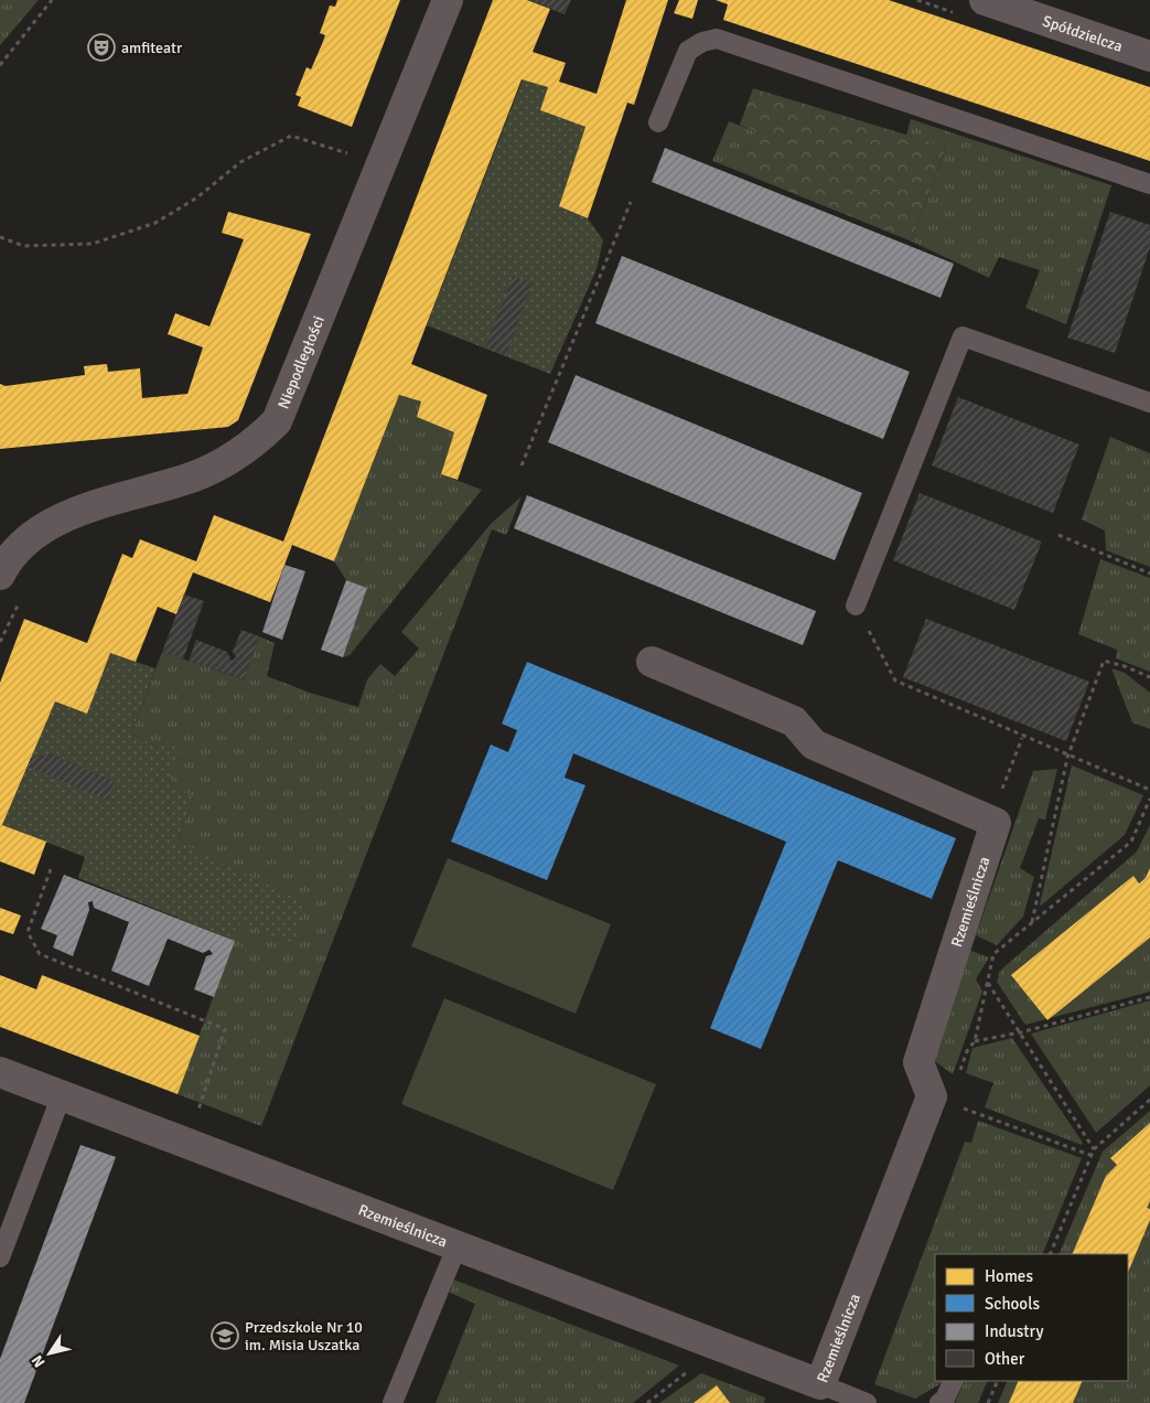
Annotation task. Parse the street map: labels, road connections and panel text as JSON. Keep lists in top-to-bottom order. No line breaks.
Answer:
{"streets":{"street":["Spółdzielcza","Niepodległości","Rzemieślnicza"]},"places":{"theatre":["amfiteatr"],"school or university":["Przedszkole Nr 10 im. Misia Uszatka"]},"legend":["Homes","Schools","Industry","Other"],"north":"bottom left"}
